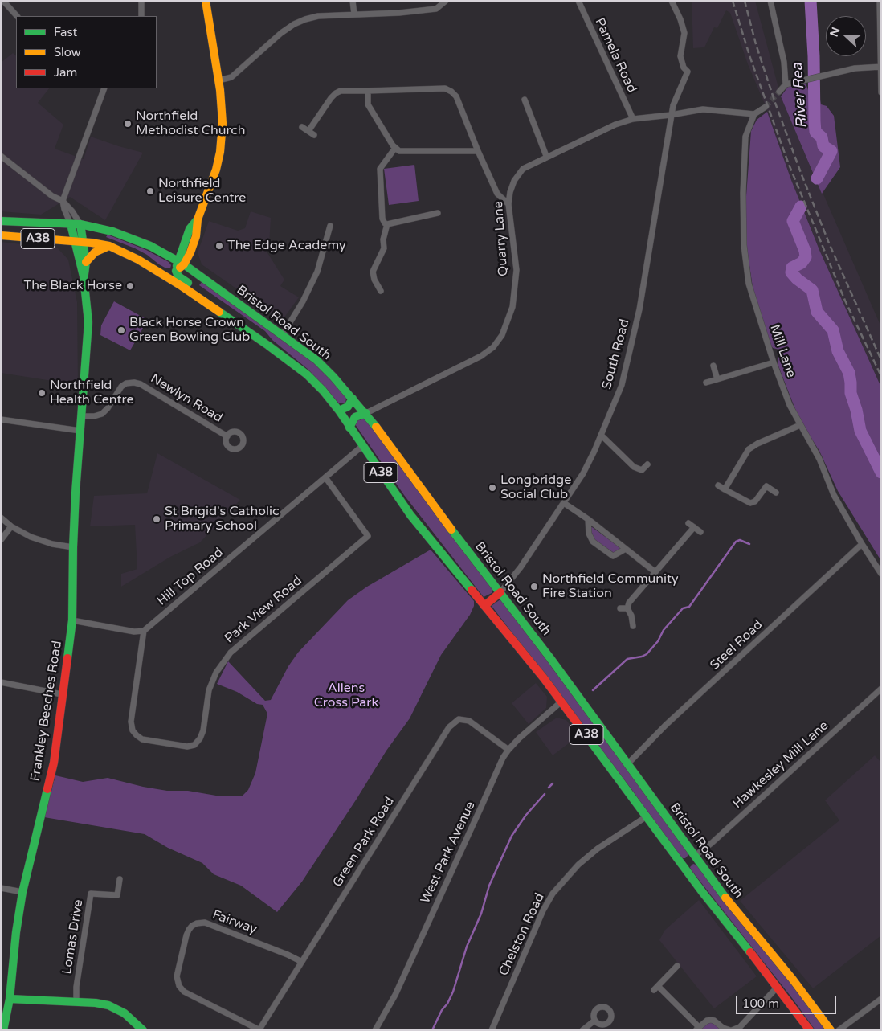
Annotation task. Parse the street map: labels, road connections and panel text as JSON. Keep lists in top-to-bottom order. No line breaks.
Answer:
{"streets":{"main road":["A38","Bristol Road South","Frankley Beeches Road"],"street":["Pamela Road","Quarry Lane","Mill Lane","South Road","Newlyn Road","Hill Top Road","Park View Road","Steel Road","Hawkesley Mill Lane","Green Park Road","West Park Avenue","Fairway","Chelston Road","Lomas Drive"]},"crossings":[["Pamela Road","Quarry Lane"],["A38","Bristol Road South"],["A38","Frankley Beeches Road"],["Quarry Lane","Bristol Road South"],["Quarry Lane","Mill Lane"],["Quarry Lane","South Road"],["Bristol Road South","South Road"],["Bristol Road South","Hill Top Road"],["Bristol Road South","Steel Road"],["Bristol Road South","Frankley Beeches Road"],["Bristol Road South","Hawkesley Mill Lane"],["Bristol Road South","West Park Avenue"],["Bristol Road South","Chelston Road"],["Mill Lane","Steel Road"],["Newlyn Road","Frankley Beeches Road"],["Hill Top Road","Park View Road"],["Green Park Road","West Park Avenue"],["Green Park Road","Fairway"]],"water":["River Rea"],"parks":["Allens Cross Park"],"places":["Northfield Methodist Church","Northfield Leisure Centre","The Edge Academy","The Black Horse","Black Horse Crown Green Bowling Club","Northfield Health Centre","Longbridge Social Club","St Brigid's Catholic Primary School","Northfield Community Fire Station"],"legend":["Fast","Slow","Jam"],"scale_bar":"100 m","north":"left"}
